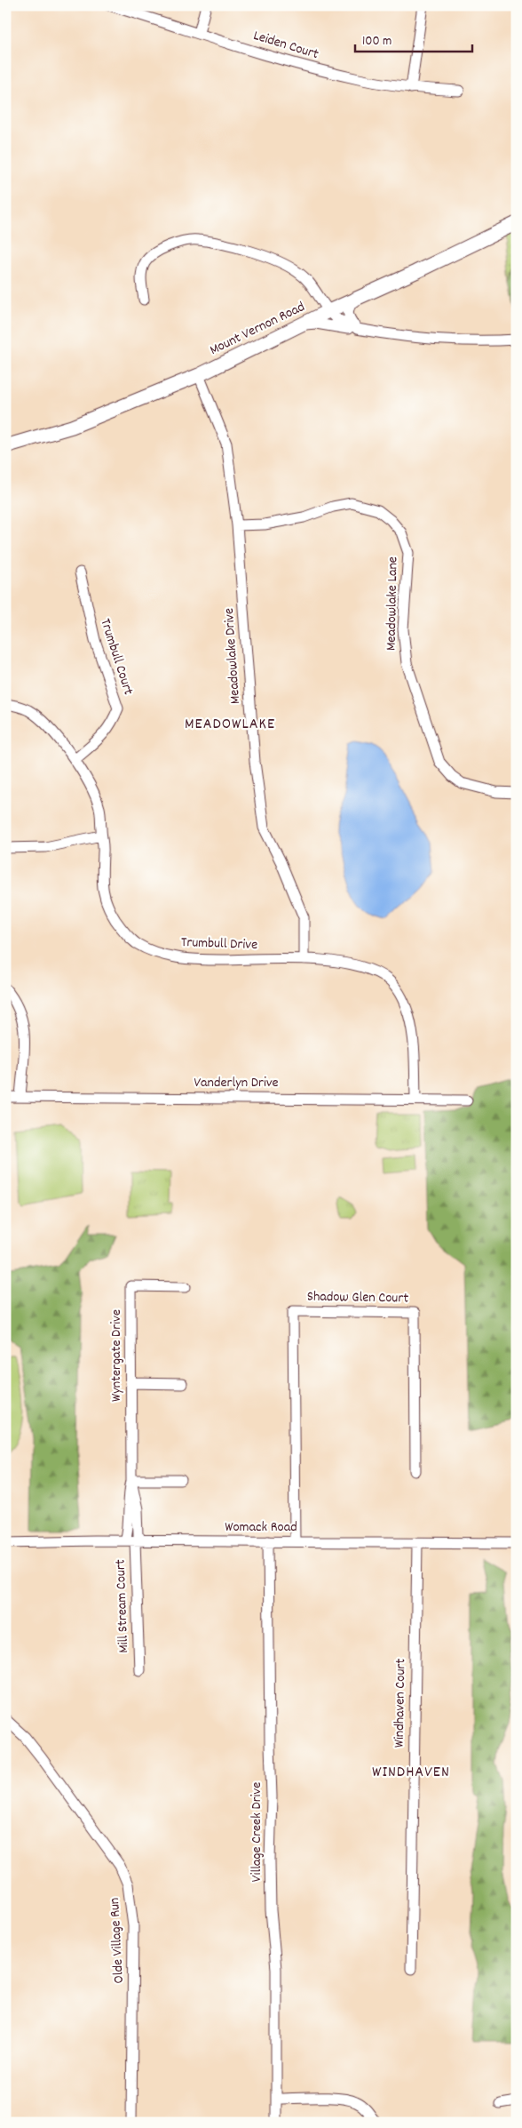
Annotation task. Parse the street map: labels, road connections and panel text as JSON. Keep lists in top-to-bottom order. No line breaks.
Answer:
{"streets":{"main road":["Mount Vernon Road"],"street":["Leiden Court","Meadowlake Lane","Meadowlake Drive","Trumbull Court","Trumbull Drive","Vanderlyn Drive","Shadow Glen Court","Wyntergate Drive","Womack Road","Mill Stream Court","Windhaven Court","Village Creek Drive","Olde Village Run"]},"crossings":[["Mount Vernon Road","Meadowlake Drive"],["Meadowlake Lane","Meadowlake Drive"],["Meadowlake Drive","Trumbull Drive"],["Trumbull Court","Trumbull Drive"],["Trumbull Drive","Vanderlyn Drive"],["Shadow Glen Court","Womack Road"],["Wyntergate Drive","Womack Road"],["Wyntergate Drive","Mill Stream Court"],["Womack Road","Mill Stream Court"],["Womack Road","Windhaven Court"],["Womack Road","Village Creek Drive"]],"districts":["MEADOWLAKE","WINDHAVEN"],"scale_bar":"100 m"}
